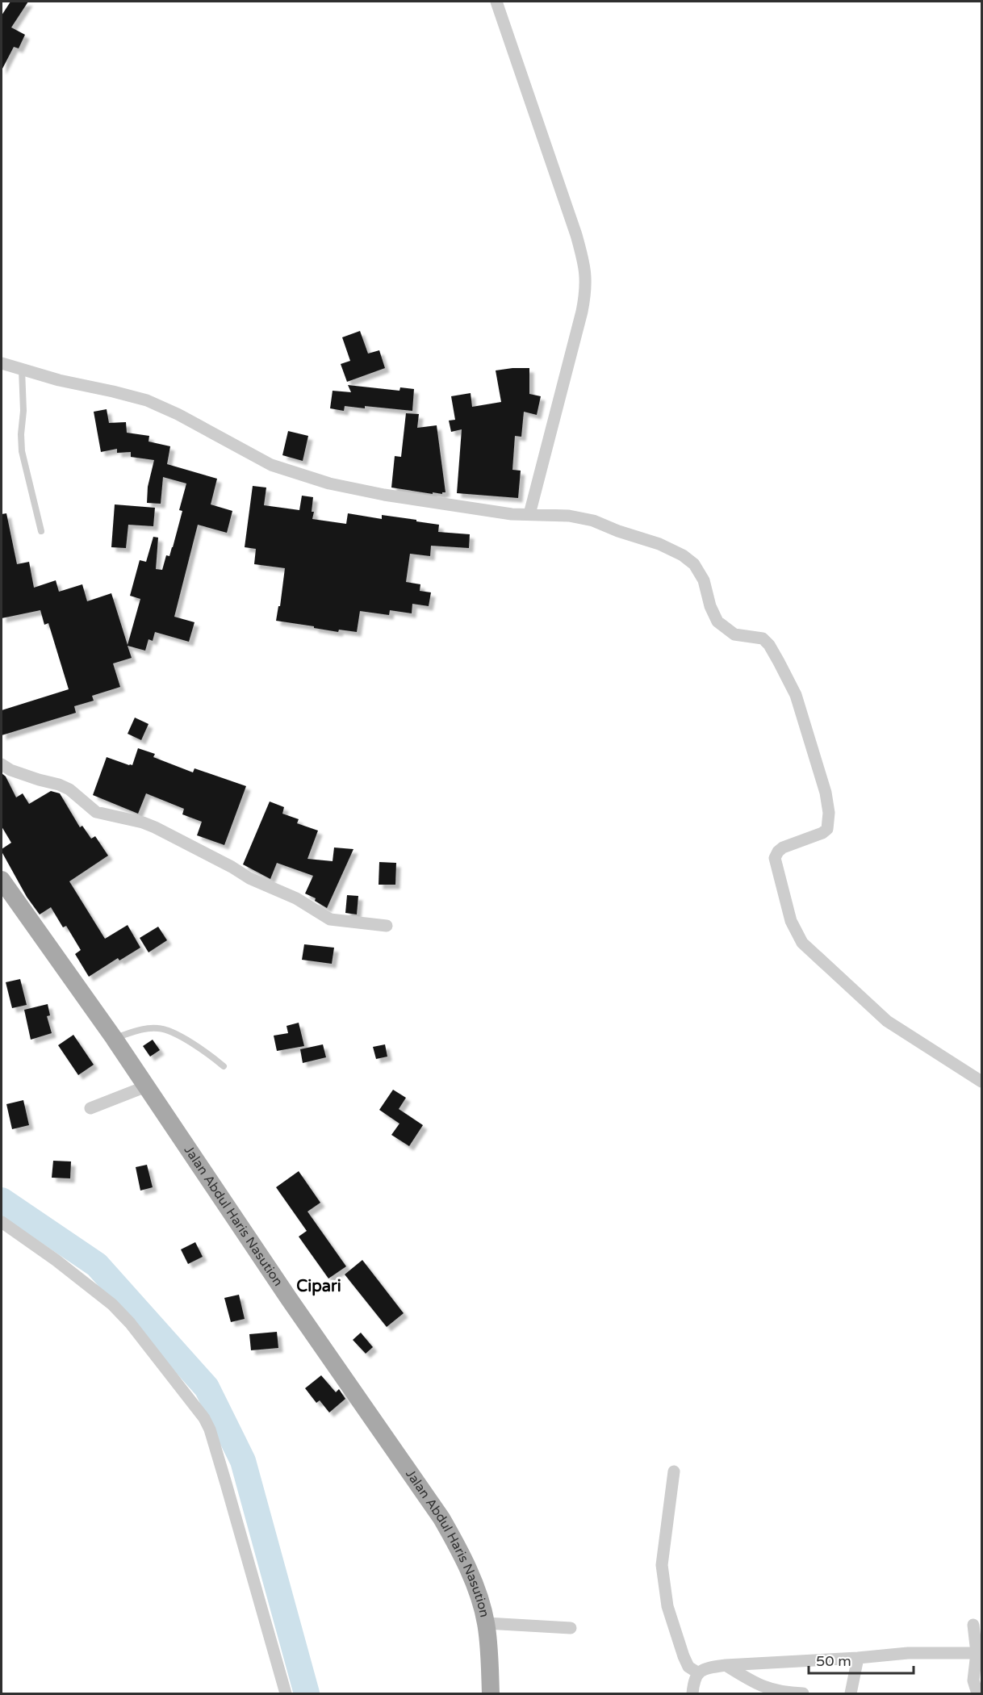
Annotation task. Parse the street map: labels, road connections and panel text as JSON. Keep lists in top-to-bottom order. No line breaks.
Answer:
{"streets":{"main road":["Jalan Abdul Haris Nasution"]},"districts":["Cipari"],"scale_bar":"50 m"}
